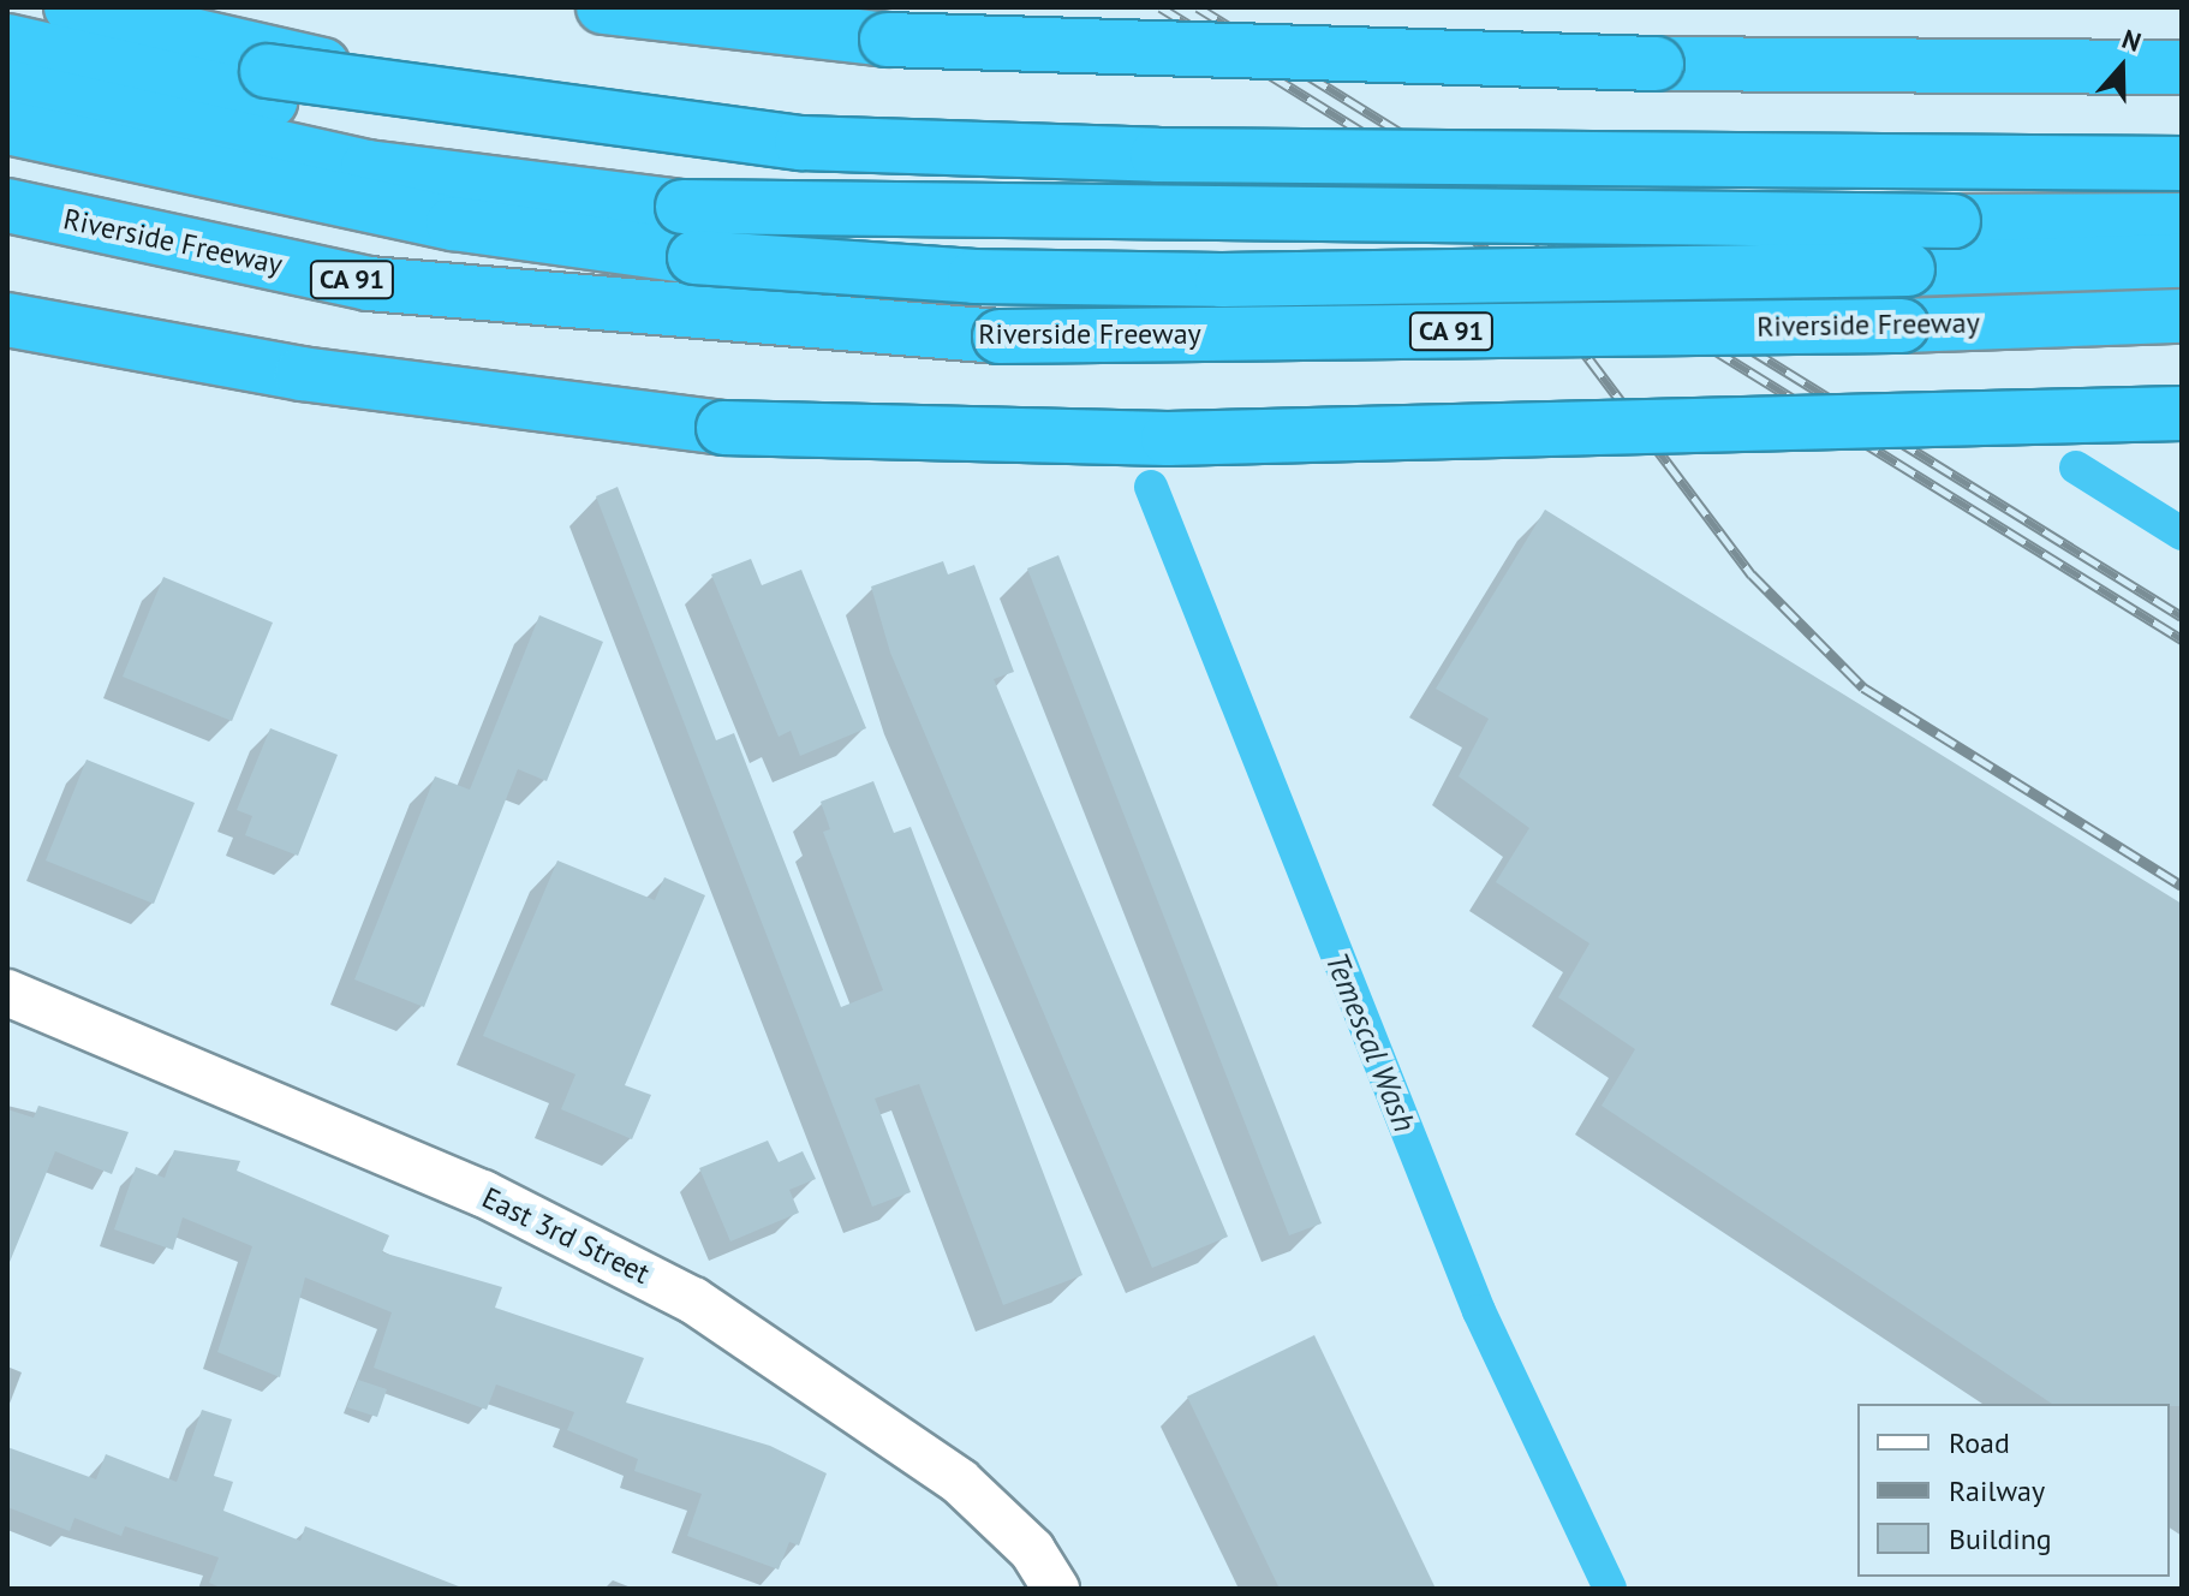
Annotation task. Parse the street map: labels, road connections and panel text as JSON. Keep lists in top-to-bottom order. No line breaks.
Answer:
{"streets":{"highway":["Riverside Freeway","CA 91"],"street":["East 3rd Street"]},"water":["Temescal Wash"],"legend":["Road","Railway","Building"],"north":"top"}
